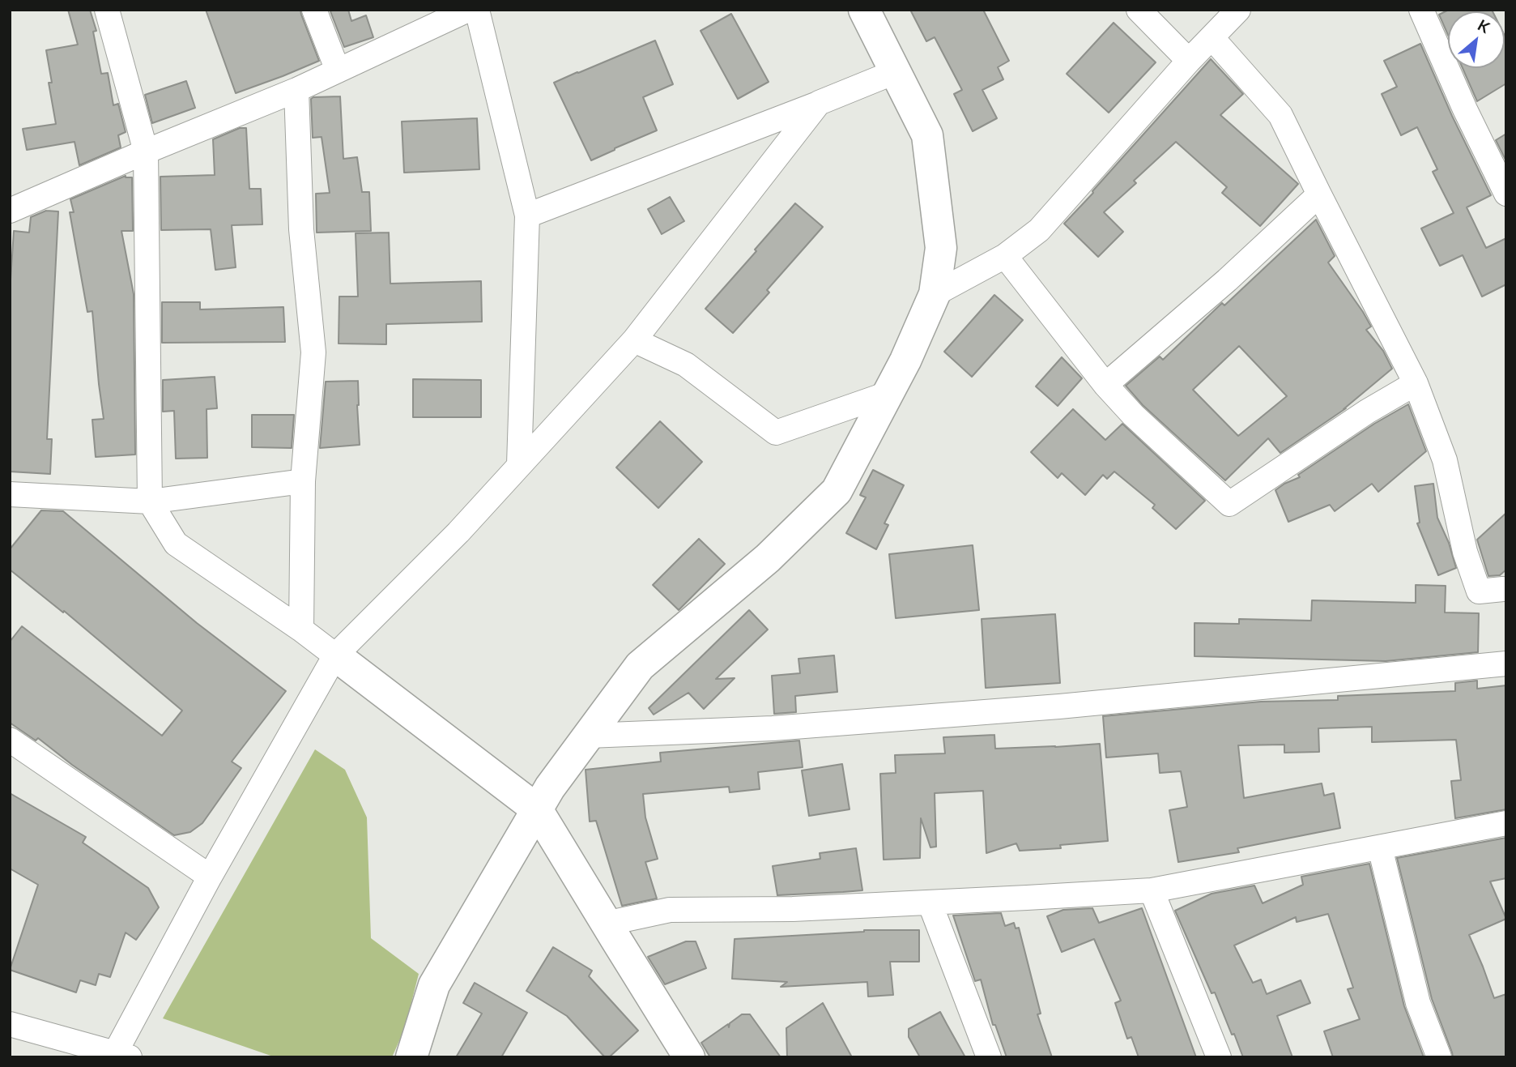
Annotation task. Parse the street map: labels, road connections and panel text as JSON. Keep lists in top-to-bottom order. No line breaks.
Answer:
{"north":"top right"}
